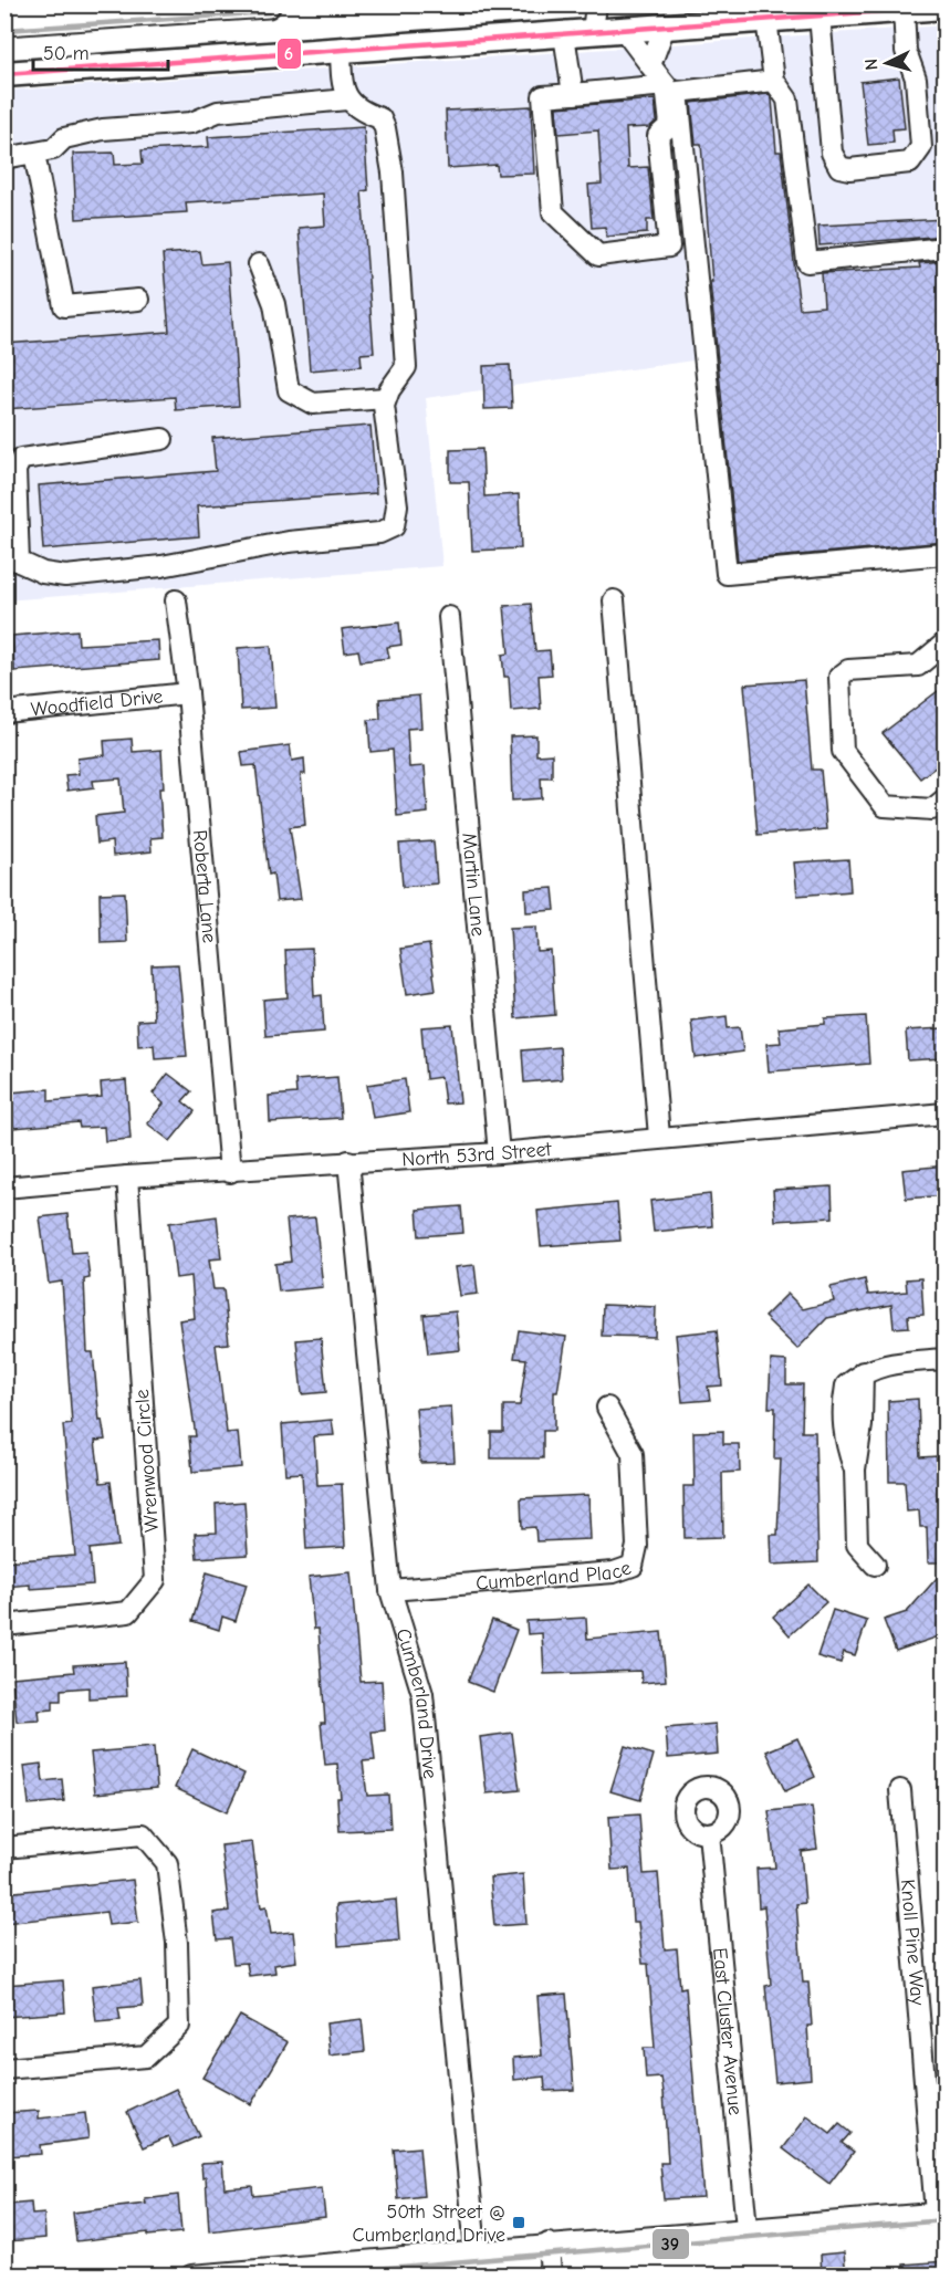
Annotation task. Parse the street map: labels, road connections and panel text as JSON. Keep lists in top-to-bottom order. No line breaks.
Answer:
{"streets":{"street":["Woodfield Drive","Martin Lane","Roberta Lane","North 53rd Street","Wrenwood Circle","Cumberland Place","Cumberland Drive","Knoll Pine Way","East Cluster Avenue"]},"crossings":[["Woodfield Drive","Roberta Lane"],["Martin Lane","North 53rd Street"],["Roberta Lane","North 53rd Street"],["North 53rd Street","Wrenwood Circle"],["North 53rd Street","Cumberland Drive"],["Cumberland Place","Cumberland Drive"]],"places":{"transit":["50th Street @ Cumberland Drive"]},"lines":["transit line 6","transit line 39"],"scale_bar":"50 m","north":"left"}
